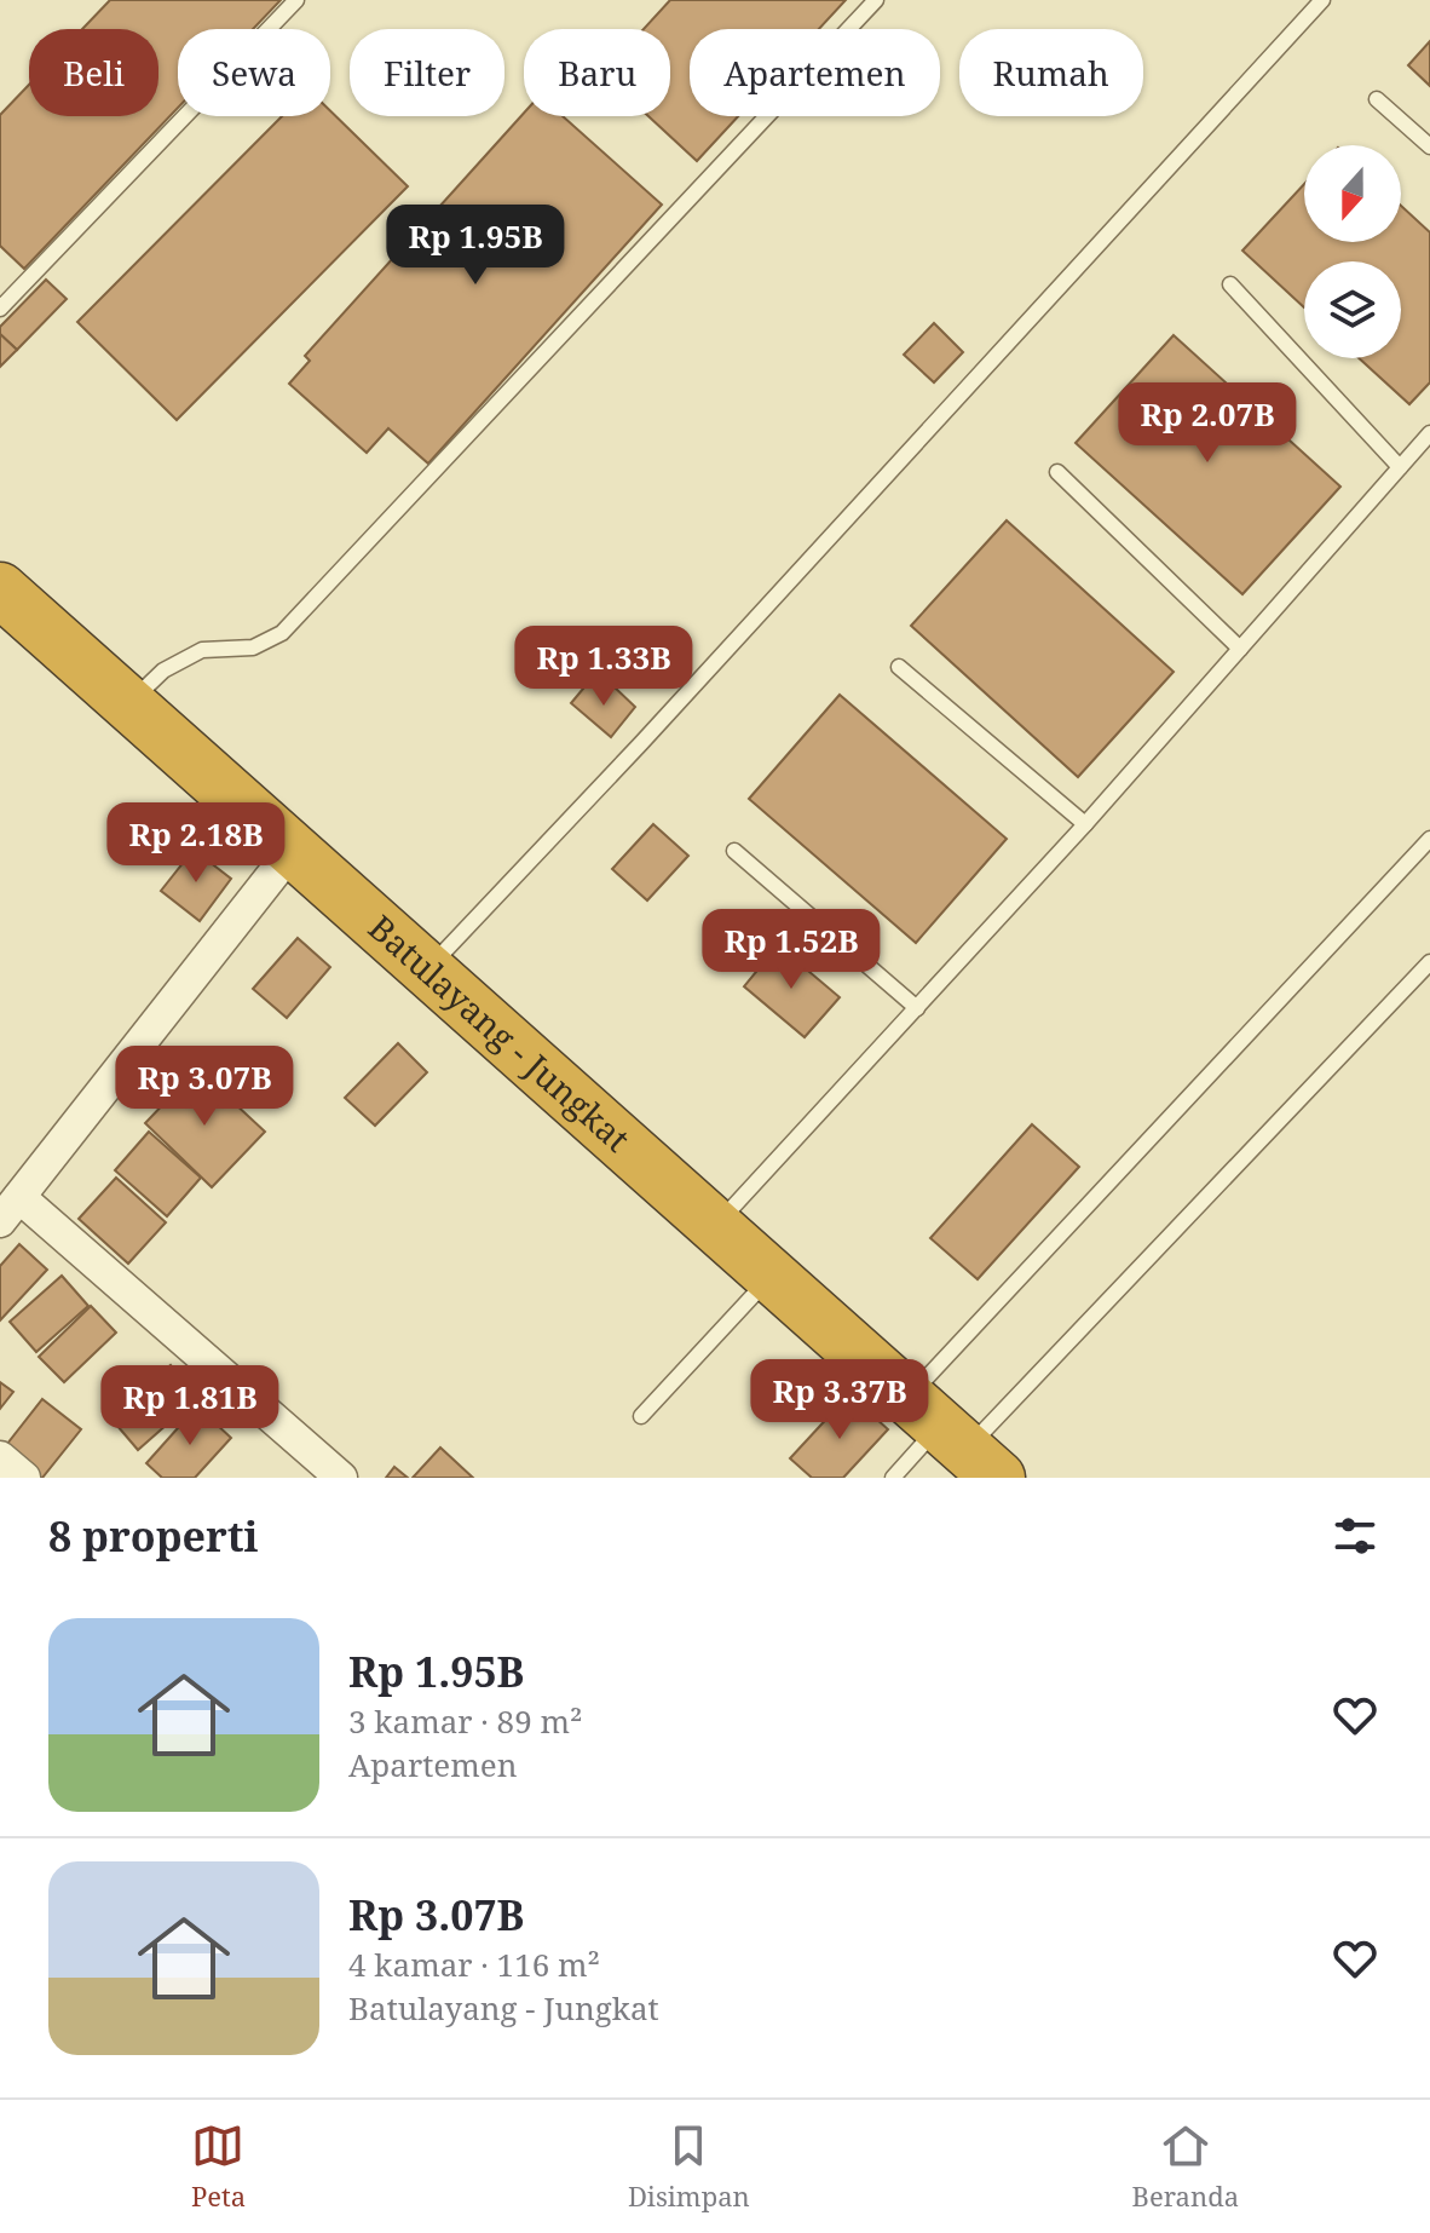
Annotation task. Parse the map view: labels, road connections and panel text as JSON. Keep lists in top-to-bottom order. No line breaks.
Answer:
{"streets":{"highway":["Batulayang - Jungkat"]},"north":"bottom","page":{"chip":["Beli","Sewa","Filter","Baru","Apartemen","Rumah"],"price":["Rp 1.95B","Rp 2.07B","Rp 1.33B","Rp 2.18B","Rp 1.52B","Rp 3.07B","Rp 3.37B","Rp 1.81B"],"heading":"8 properti","list":[{"name":"Rp 1.95B","note":"3 kamar · 89 m² · Apartemen"},{"name":"Rp 3.07B","note":"4 kamar · 116 m² · Batulayang - Jungkat"}],"tabs":["Peta","Disimpan","Beranda"]}}
